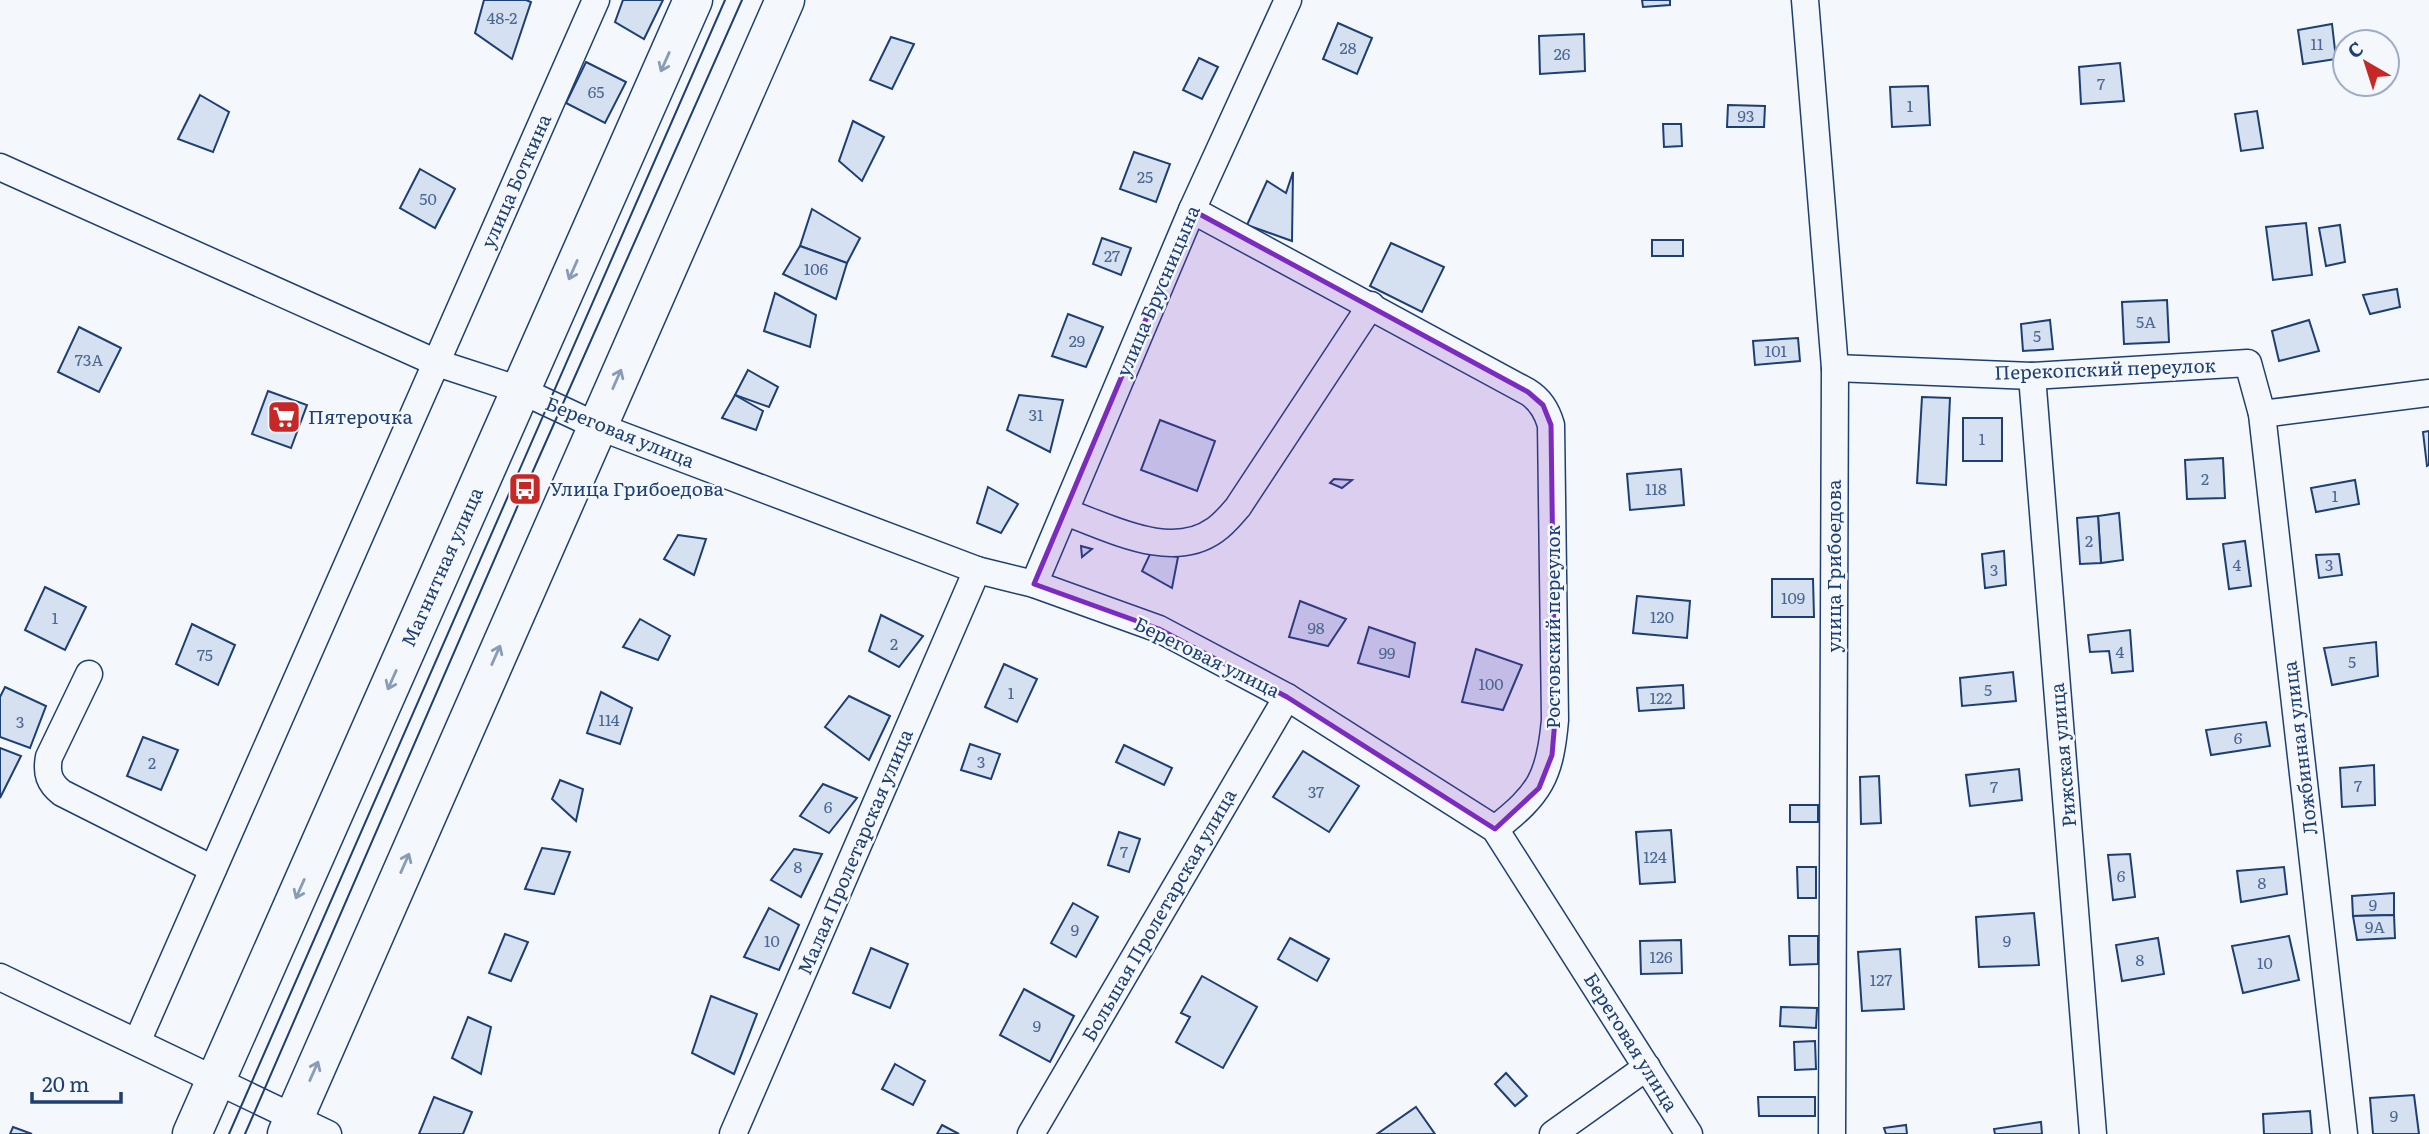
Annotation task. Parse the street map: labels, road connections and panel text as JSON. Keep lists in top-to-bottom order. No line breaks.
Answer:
{"streets":{"main road":["Магнитная улица"],"street":["улица Боткина","улица Брусницына","Перекопский переулок","Береговая улица","улица Грибоедова","Ростовский переулок","Ложбинная улица","Рижская улица","Малая Пролетарская улица","Большая Пролетарская улица"]},"crossings":[["улица Боткина","Береговая улица"],["улица Брусницына","Береговая улица"],["Перекопский переулок","улица Грибоедова"],["Перекопский переулок","Ложбинная улица"],["Перекопский переулок","Рижская улица"],["Береговая улица","Магнитная улица"],["Береговая улица","Ростовский переулок"],["Береговая улица","Малая Пролетарская улица"],["Береговая улица","Большая Пролетарская улица"]],"places":{"supermarket":["Пятерочка"],"bus stop":["Улица Грибоедова"]},"house_numbers":["48-2","11","28","26","7","65","1","93","25","50","27","106","5А","5","29","101","73А","31","1","2","118","1","2","4","3","3","109","120","1","98","2","4","99","75","5","100","5","1","122","114","3","6","3","2","7","7","37","6","7","124","8","6","8","9","9А","9","10","9","126","8","10","127","9","9"],"scale_bar":"20 m","north":"top left"}
